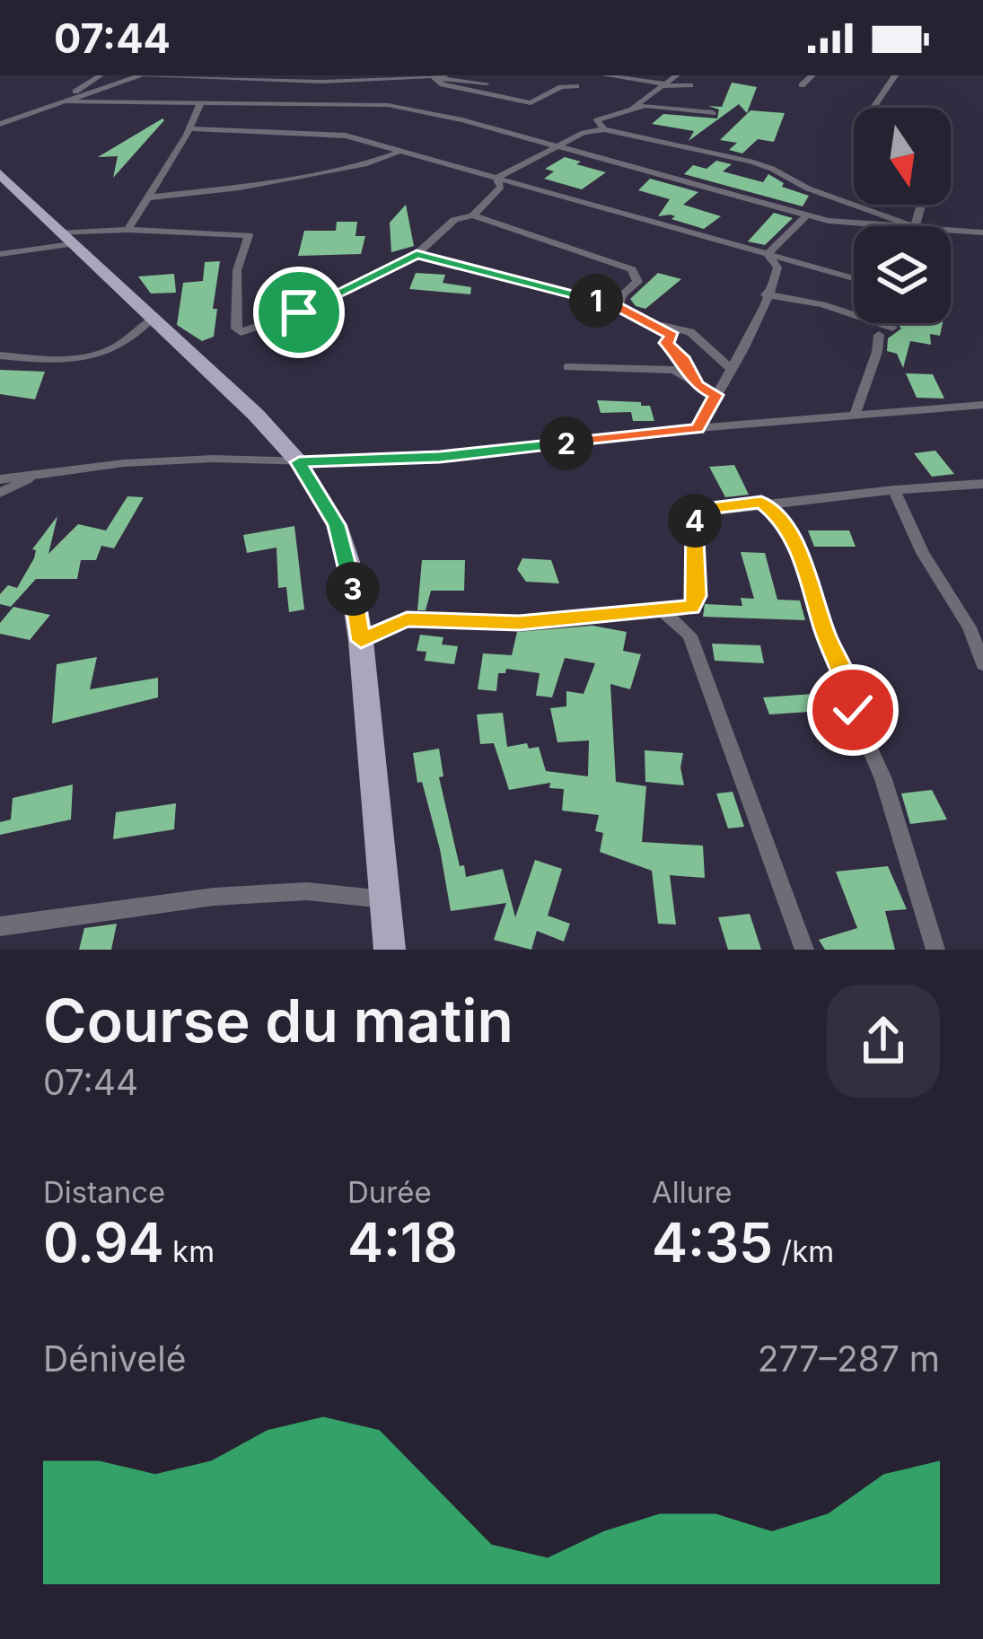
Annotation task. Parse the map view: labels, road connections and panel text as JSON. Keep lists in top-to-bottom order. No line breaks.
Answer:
{"north":"bottom","page":{"status":"07:44","pins":["1","2","4","3"],"heading":["Course du matin","07:44"],"stats":[["Distance","0.94 km"],["Durée","4:18"],["Allure","4:35 /km"]],"chart":["Dénivelé","277–287 m"]}}
